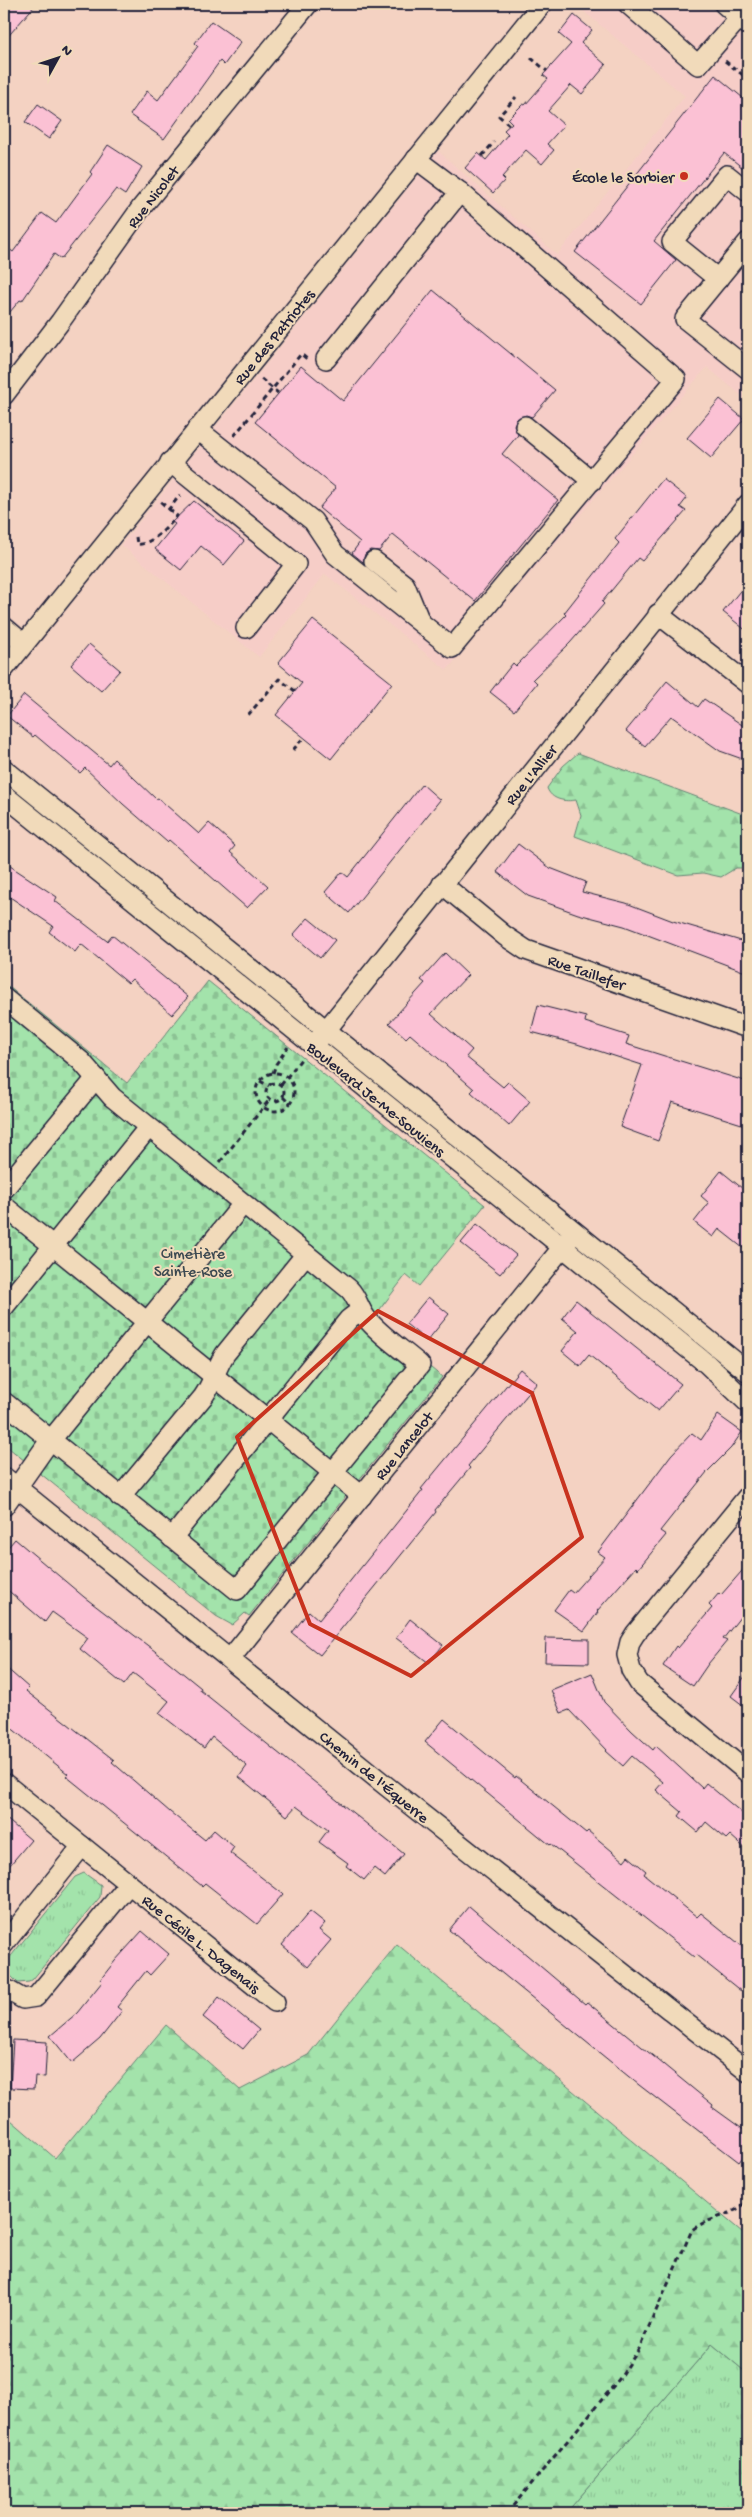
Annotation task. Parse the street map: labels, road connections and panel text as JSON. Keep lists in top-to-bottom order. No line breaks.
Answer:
{"streets":{"street":["Rue Nicolet","Rue des Patriotes","Rue L'Allier","Rue Taillefer","Boulevard Je-Me-Souviens","Rue Lancelot","Chemin de l'Équerre","Rue Cécile L. Dagenais"]},"crossings":[["Rue L'Allier","Rue Taillefer"],["Rue L'Allier","Boulevard Je-Me-Souviens"],["Boulevard Je-Me-Souviens","Rue Lancelot"],["Rue Lancelot","Chemin de l'Équerre"]],"parks":["Cimetière Sainte-Rose"],"places":["École le Sorbier"],"north":"top right"}
